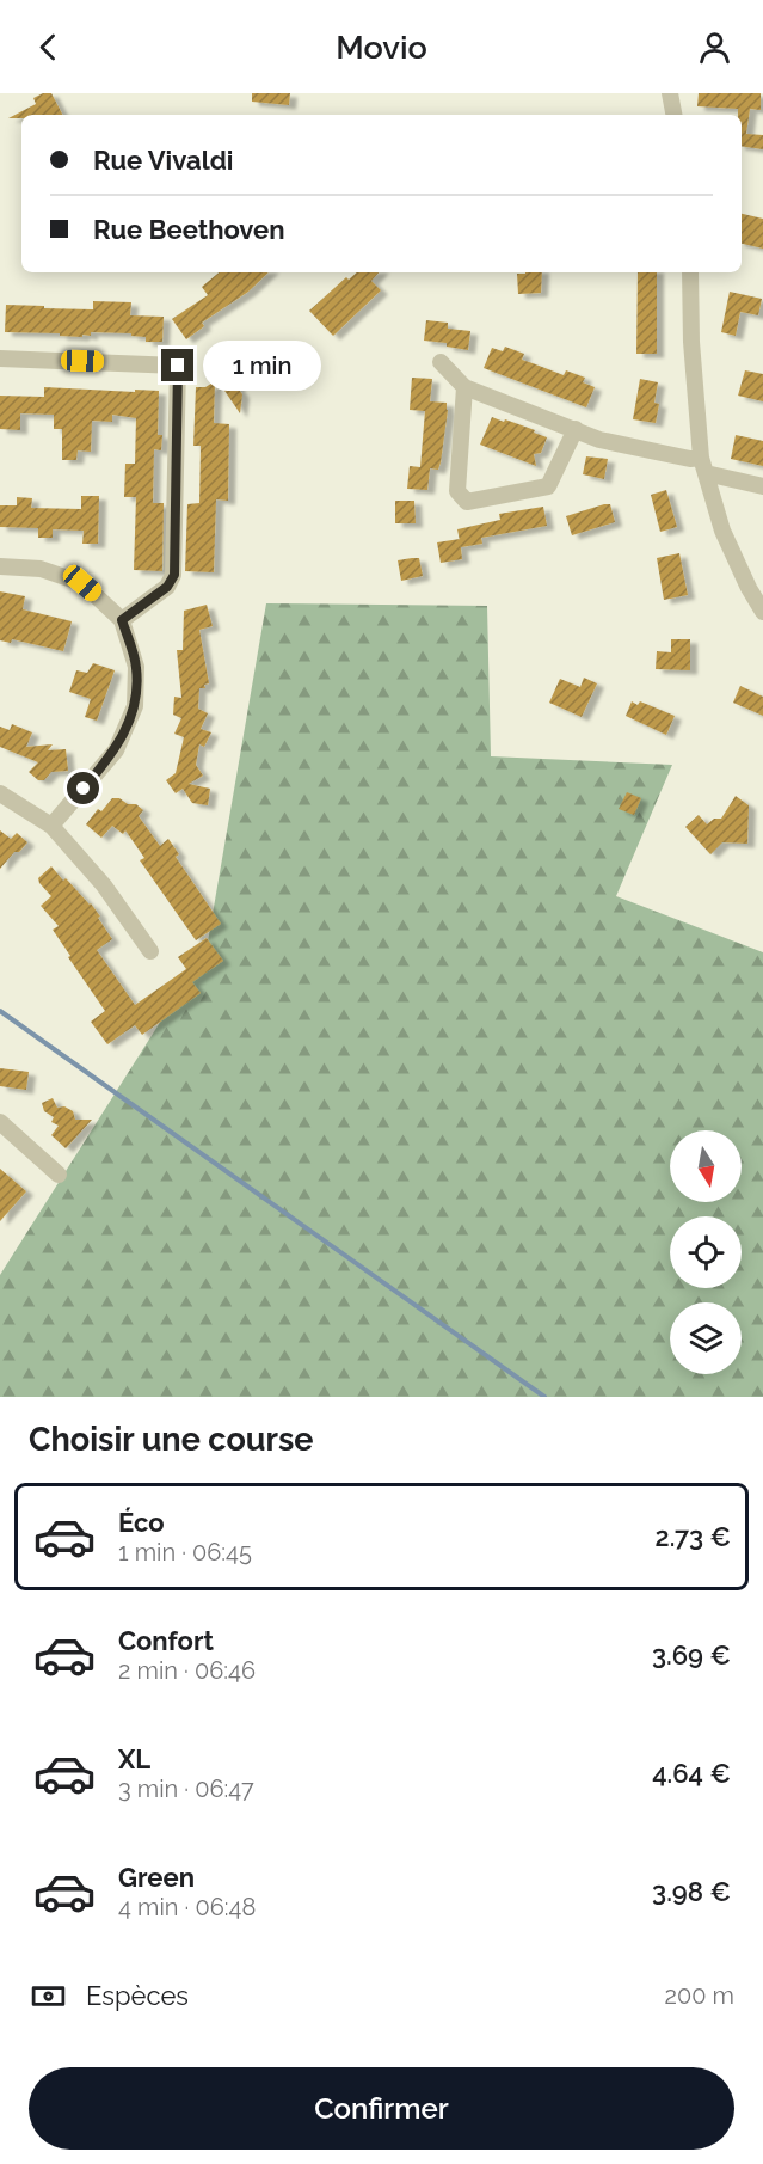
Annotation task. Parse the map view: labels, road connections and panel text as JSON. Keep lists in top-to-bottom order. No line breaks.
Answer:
{"north":"bottom","page":{"header":"Movio","banner":["Rue Vivaldi","Rue Beethoven"],"bubble":"1 min","heading":"Choisir une course","list":[{"name":"Éco","note":"1 min · 06:45","value":"2.73 €"},{"name":"Confort","note":"2 min · 06:46","value":"3.69 €"},{"name":"XL","note":"3 min · 06:47","value":"4.64 €"},{"name":"Green","note":"4 min · 06:48","value":"3.98 €"}],"pay":["Espèces","200 m"],"buttons":"Confirmer"}}
